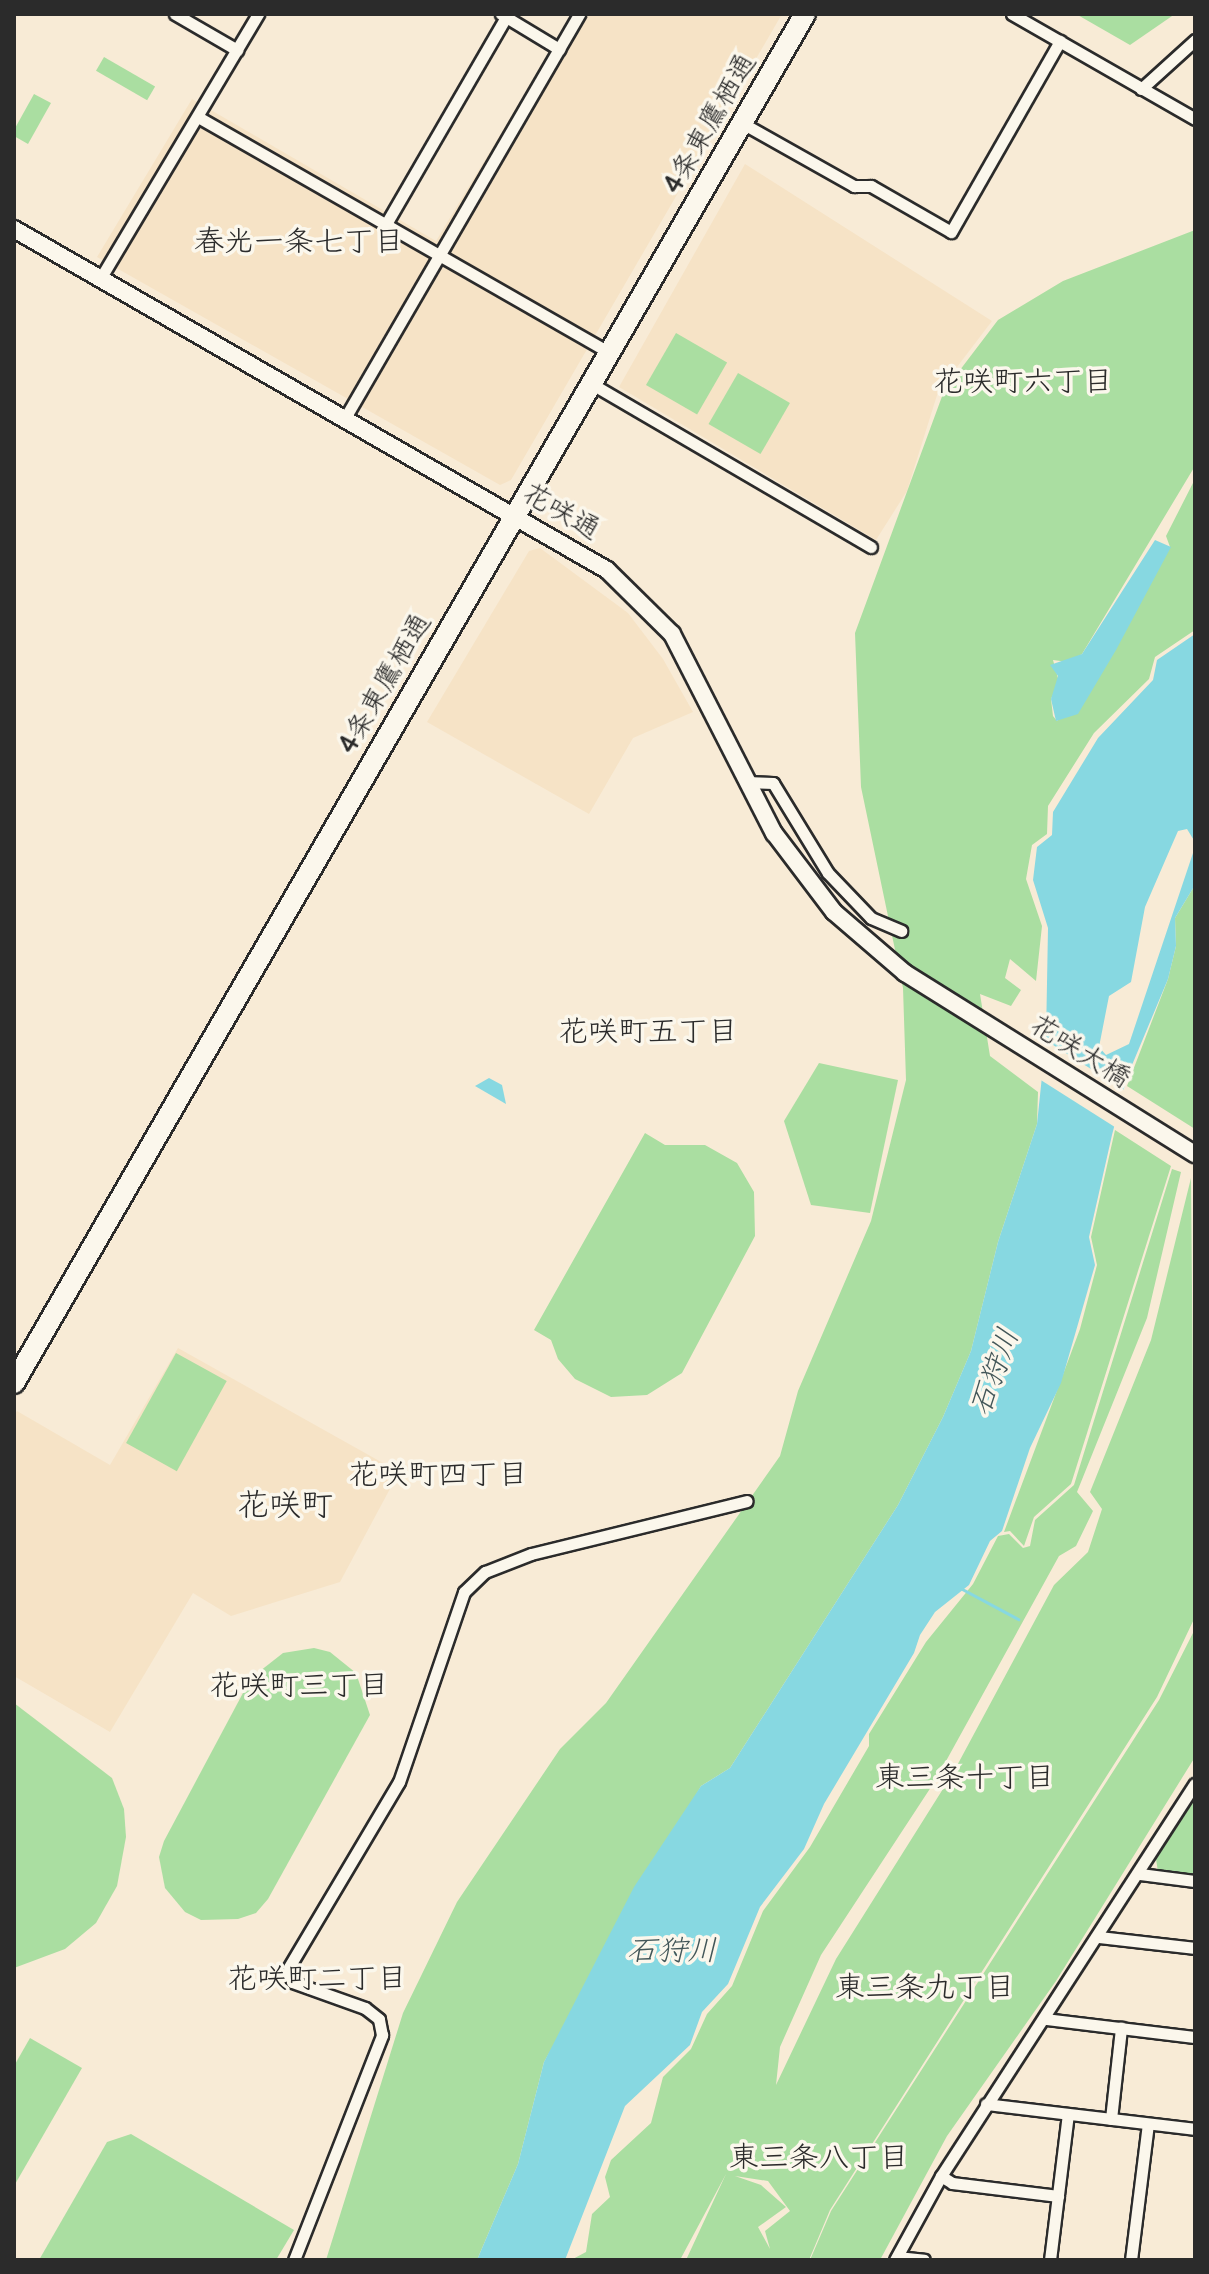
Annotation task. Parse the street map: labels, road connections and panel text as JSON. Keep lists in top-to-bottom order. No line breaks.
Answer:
{"streets":{"highway":["4条東鷹栖通"],"street":["花咲通","花咲大橋"]},"crossings":[["4条東鷹栖通","花咲通"],["花咲通","花咲大橋"]],"districts":["春光一条七丁目","花咲町六丁目","花咲町五丁目","花咲町四丁目","花咲町","花咲町三丁目","東三条十丁目","花咲町二丁目","東三条九丁目","東三条八丁目"],"water":["石狩川"]}
